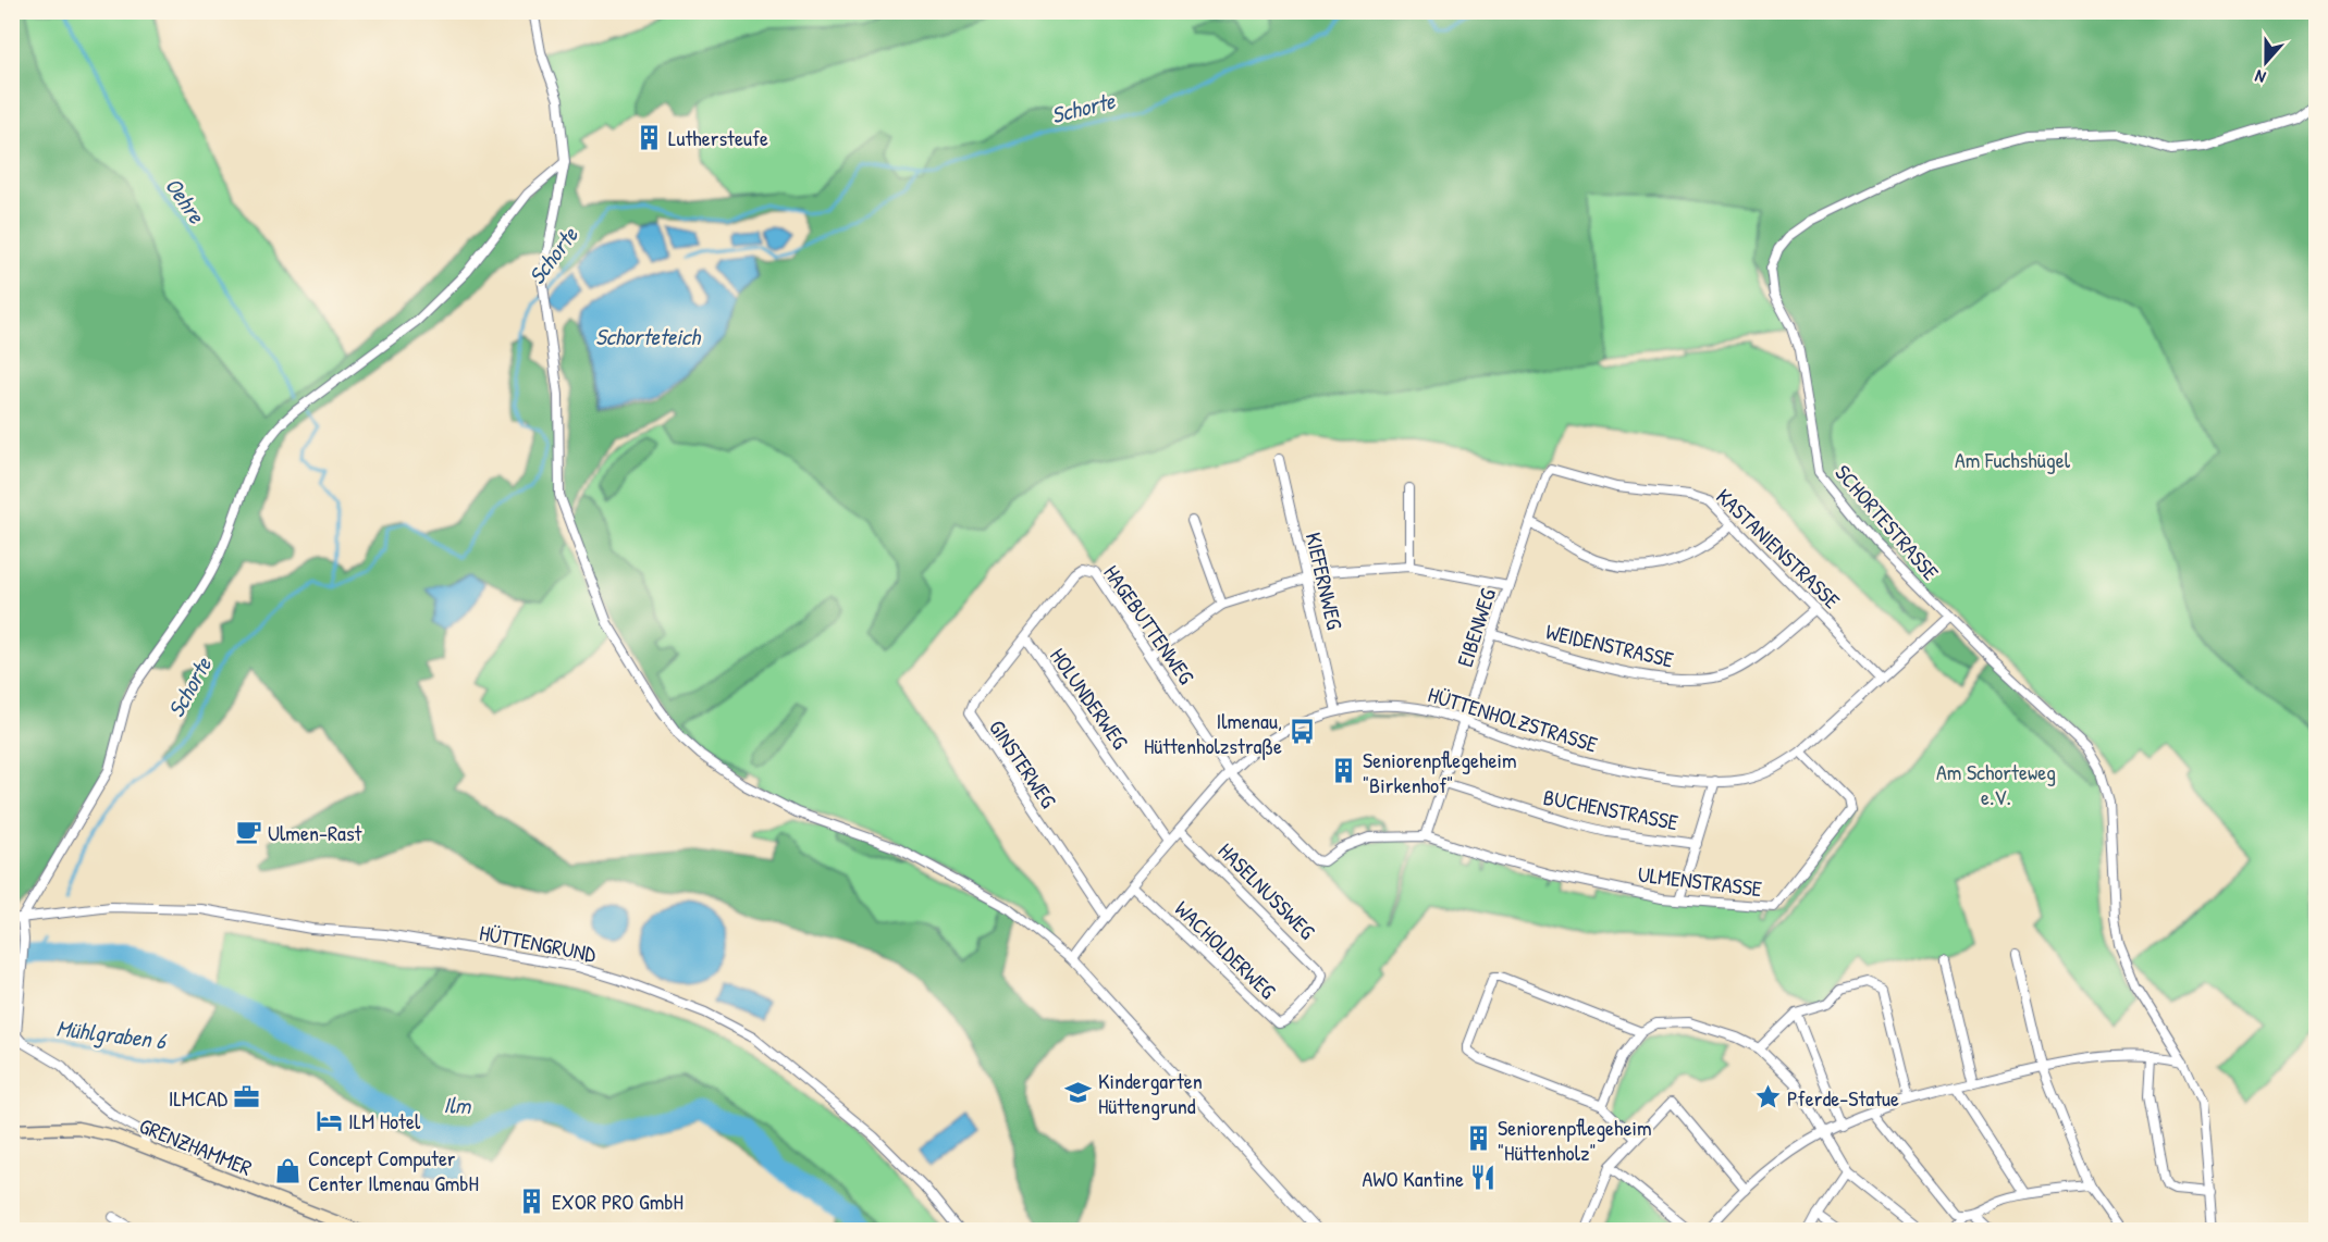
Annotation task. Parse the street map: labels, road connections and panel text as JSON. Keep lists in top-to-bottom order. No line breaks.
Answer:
{"streets":{"main road":["GRENZHAMMER"],"street":["SCHORTESTRASSE","KASTANIENSTRASSE","KIEFERNWEG","HAGEBUTTENWEG","EIBENWEG","WEIDENSTRASSE","HOLUNDERWEG","HÜTTENHOLZSTRASSE","GINSTERWEG","BUCHENSTRASSE","ULMENSTRASSE","HASELNUSSWEG","HÜTTENGRUND","WACHOLDERWEG"]},"crossings":[["SCHORTESTRASSE","HÜTTENHOLZSTRASSE"],["KASTANIENSTRASSE","EIBENWEG"],["KASTANIENSTRASSE","WEIDENSTRASSE"],["KASTANIENSTRASSE","HÜTTENHOLZSTRASSE"],["KIEFERNWEG","HÜTTENHOLZSTRASSE"],["HAGEBUTTENWEG","EIBENWEG"],["HAGEBUTTENWEG","HÜTTENHOLZSTRASSE"],["HAGEBUTTENWEG","GINSTERWEG"],["HAGEBUTTENWEG","ULMENSTRASSE"],["EIBENWEG","WEIDENSTRASSE"],["EIBENWEG","HÜTTENHOLZSTRASSE"],["EIBENWEG","BUCHENSTRASSE"],["EIBENWEG","ULMENSTRASSE"],["HOLUNDERWEG","HÜTTENHOLZSTRASSE"],["HOLUNDERWEG","GINSTERWEG"],["HÜTTENHOLZSTRASSE","GINSTERWEG"],["HÜTTENHOLZSTRASSE","BUCHENSTRASSE"],["HÜTTENHOLZSTRASSE","ULMENSTRASSE"],["HÜTTENHOLZSTRASSE","HASELNUSSWEG"],["HÜTTENHOLZSTRASSE","WACHOLDERWEG"],["BUCHENSTRASSE","ULMENSTRASSE"],["HASELNUSSWEG","WACHOLDERWEG"]],"water":["Schorte","Oehre","Schorteteich","Mühlgraben 6","Ilm"],"parks":["Am Fuchshügel","Am Schorteweg e.V."],"places":{"building":["Luthersteufe","Seniorenpflegeheim \"Birkenhof\"","Seniorenpflegeheim \"Hüttenholz\"","EXOR PRO GmbH"],"bus stop":["Ilmenau, Hüttenholzstraße"],"cafe":["Ulmen-Rast"],"school or university":["Kindergarten Hüttengrund"],"office":["ILMCAD"],"place":["Pferde-Statue"],"hotel":["ILM Hotel"],"shop":["Concept Computer Center Ilmenau GmbH"],"restaurant":["AWO Kantine"]},"north":"bottom"}
